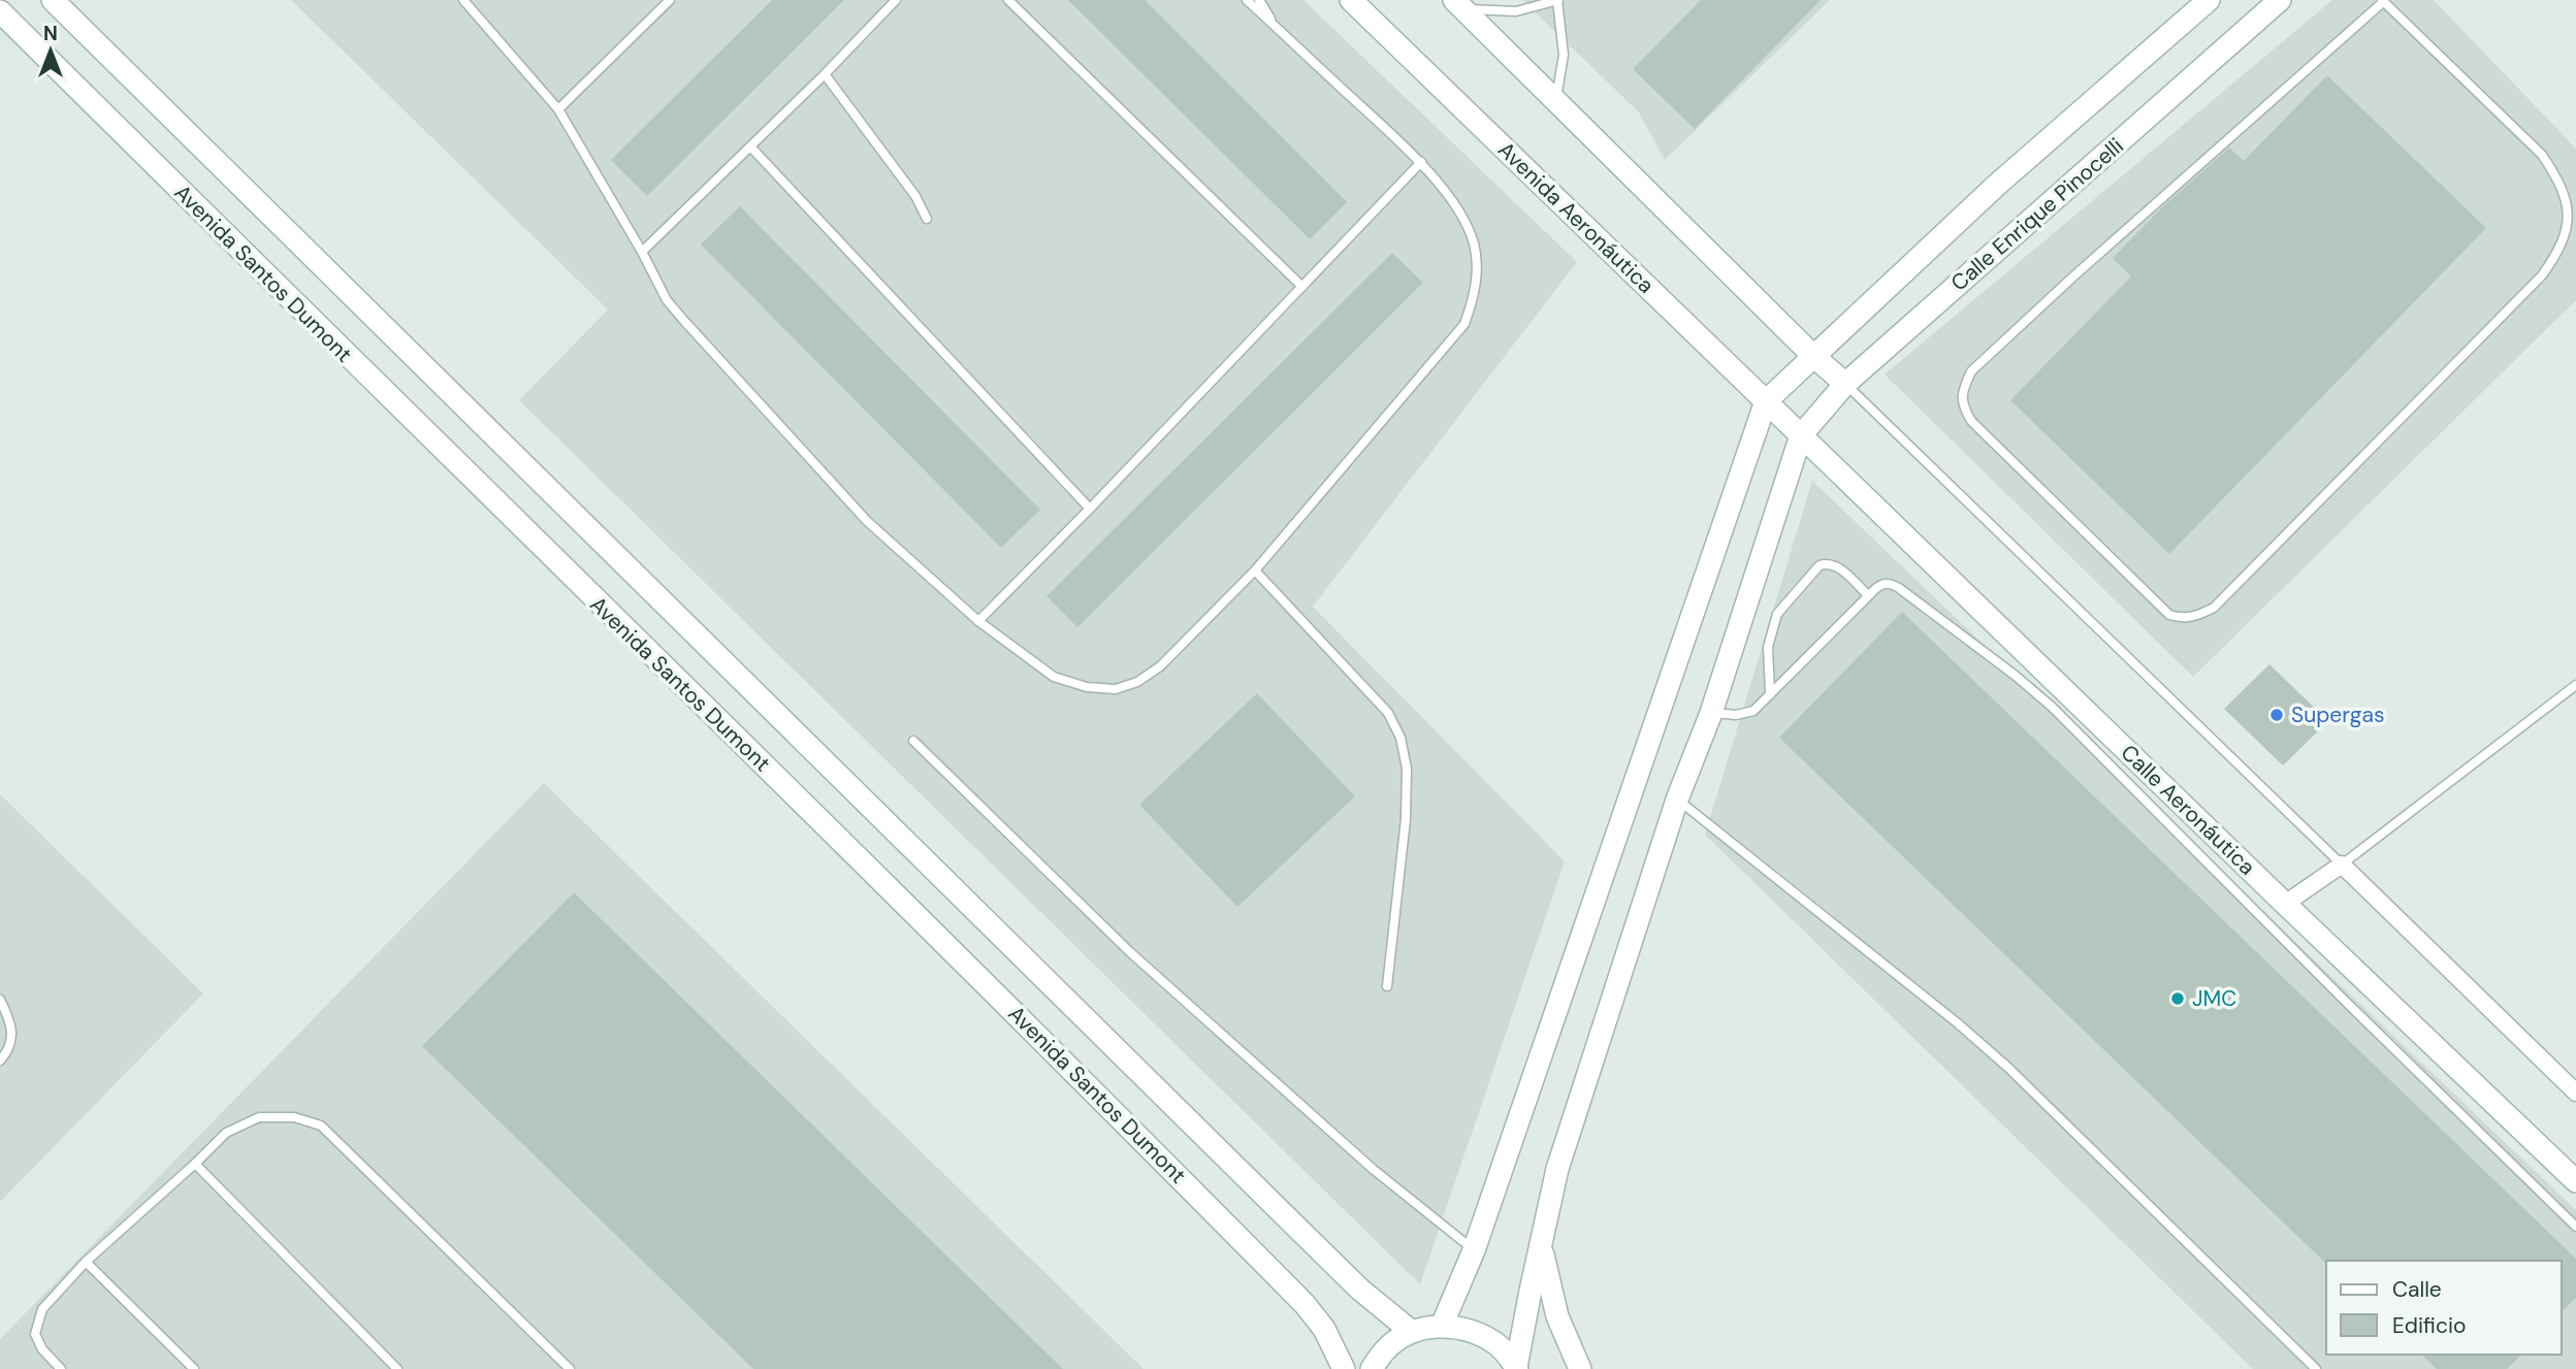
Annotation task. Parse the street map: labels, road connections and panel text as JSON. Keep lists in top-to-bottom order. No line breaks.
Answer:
{"streets":{"main road":["Calle Enrique Pinocelli","Avenida Aeronáutica","Avenida Santos Dumont","Calle Aeronáutica"]},"crossings":[["Calle Enrique Pinocelli","Avenida Aeronáutica"],["Calle Enrique Pinocelli","Calle Aeronáutica"],["Avenida Aeronáutica","Calle Aeronáutica"]],"places":["Supergas","JMC"],"legend":["Calle","Edificio"],"north":"top"}
